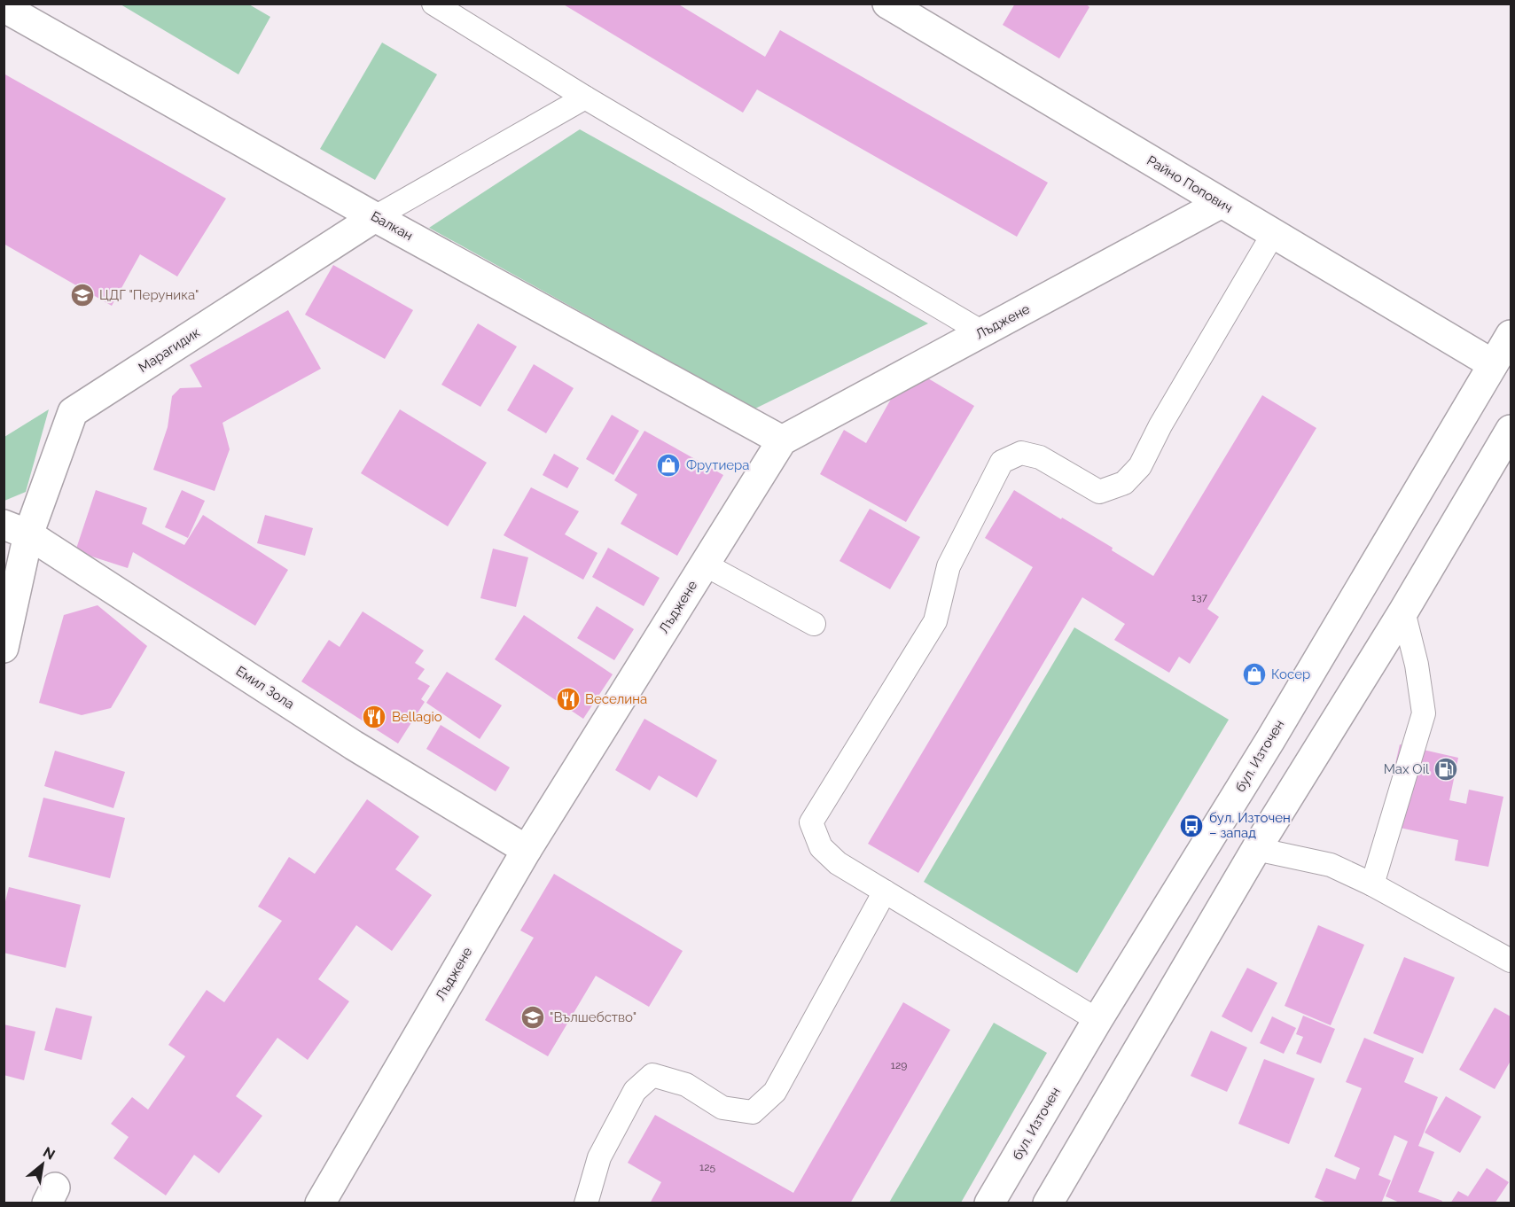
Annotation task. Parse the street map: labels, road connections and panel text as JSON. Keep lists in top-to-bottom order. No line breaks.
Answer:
{"streets":{"street":["Райно Попович","Балкан","Лъджене","Марагидик","Емил Зола","бул. Източен"]},"crossings":[["Райно Попович","Лъджене"],["Райно Попович","бул. Източен"],["Балкан","Лъджене"],["Балкан","Марагидик"],["Лъджене","Емил Зола"],["Марагидик","Емил Зола"]],"places":{"school or university":["ЦДГ \"Перуника\"","\"Вълшебство\""],"shop":["Фрутиера","Косер"],"restaurant":["Веселина","Bellagio"],"fuel station":["Max Oil"],"bus stop":["бул. Източен – запад"]},"house_numbers":["137","129","125"],"north":"top right"}
